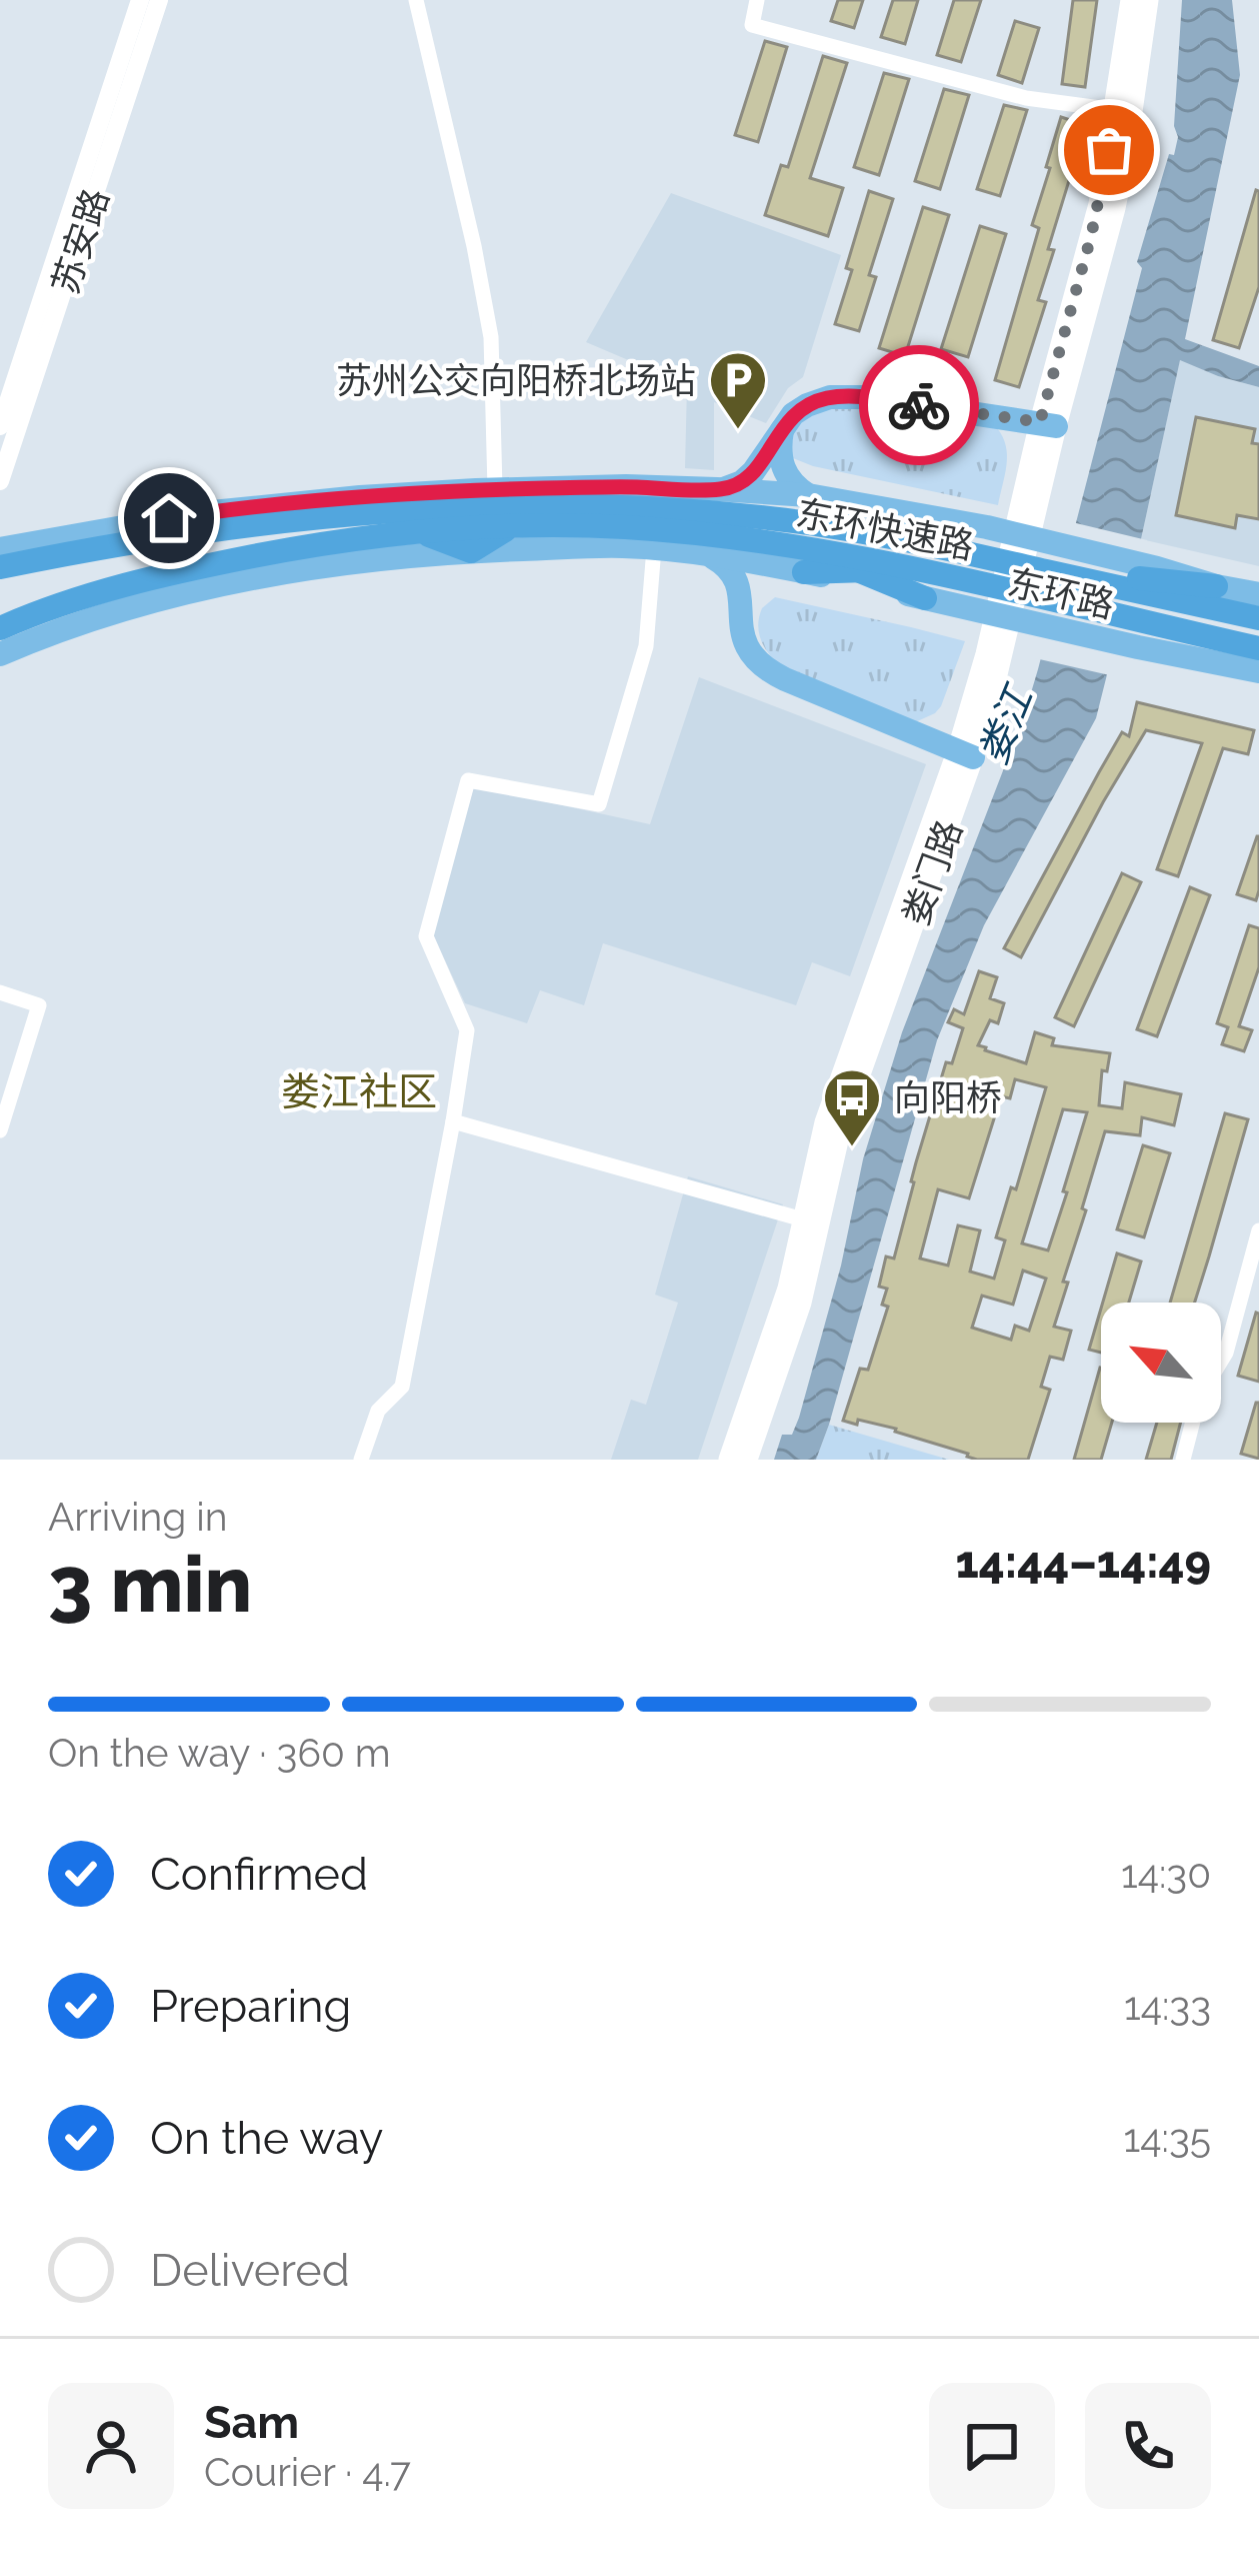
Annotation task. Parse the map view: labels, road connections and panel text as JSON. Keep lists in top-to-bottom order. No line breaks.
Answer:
{"streets":{"highway":["东环快速路"],"main road":["东环路","娄门路"],"street":["苏安路"]},"crossings":[["东环快速路","东环路"]],"districts":["娄江社区"],"water":["娄江"],"places":{"parking":["苏州公交向阳桥北场站"],"bus stop":["向阳桥"]},"north":"top left","page":{"heading":["3 min","Arriving in","14:44–14:49"],"panel":["Sam","Courier · 4.7"],"bar":"On the way · 360 m","list":[["Confirmed","14:30"],["Preparing","14:33"],["On the way","14:35"],"Delivered"]}}
